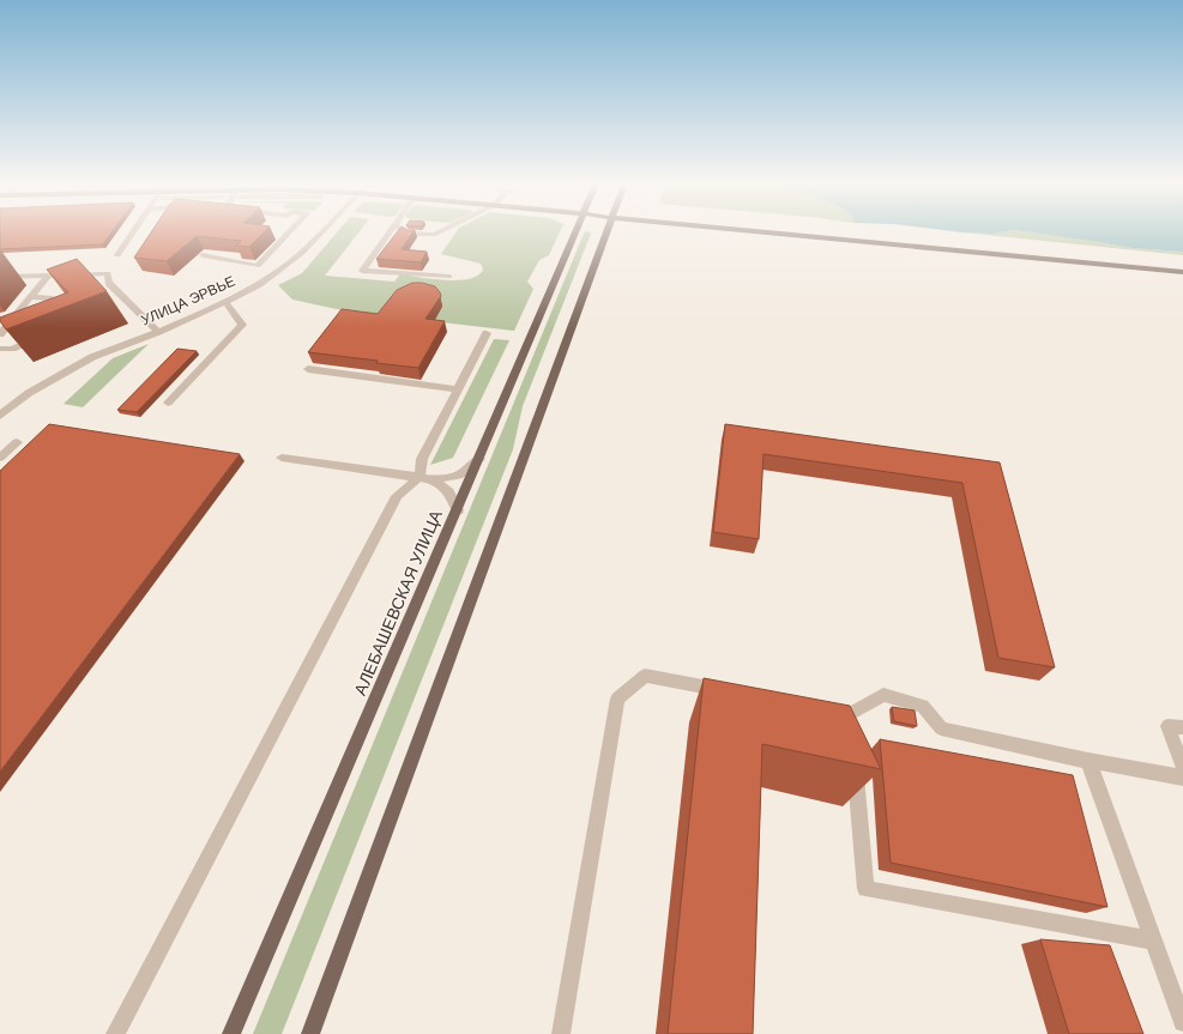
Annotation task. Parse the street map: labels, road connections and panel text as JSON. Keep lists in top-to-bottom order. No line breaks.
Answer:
{"streets":{"main road":["АЛЕБАШЕВСКАЯ УЛИЦА"],"street":["УЛИЦА ЭРВЬЕ"]}}
